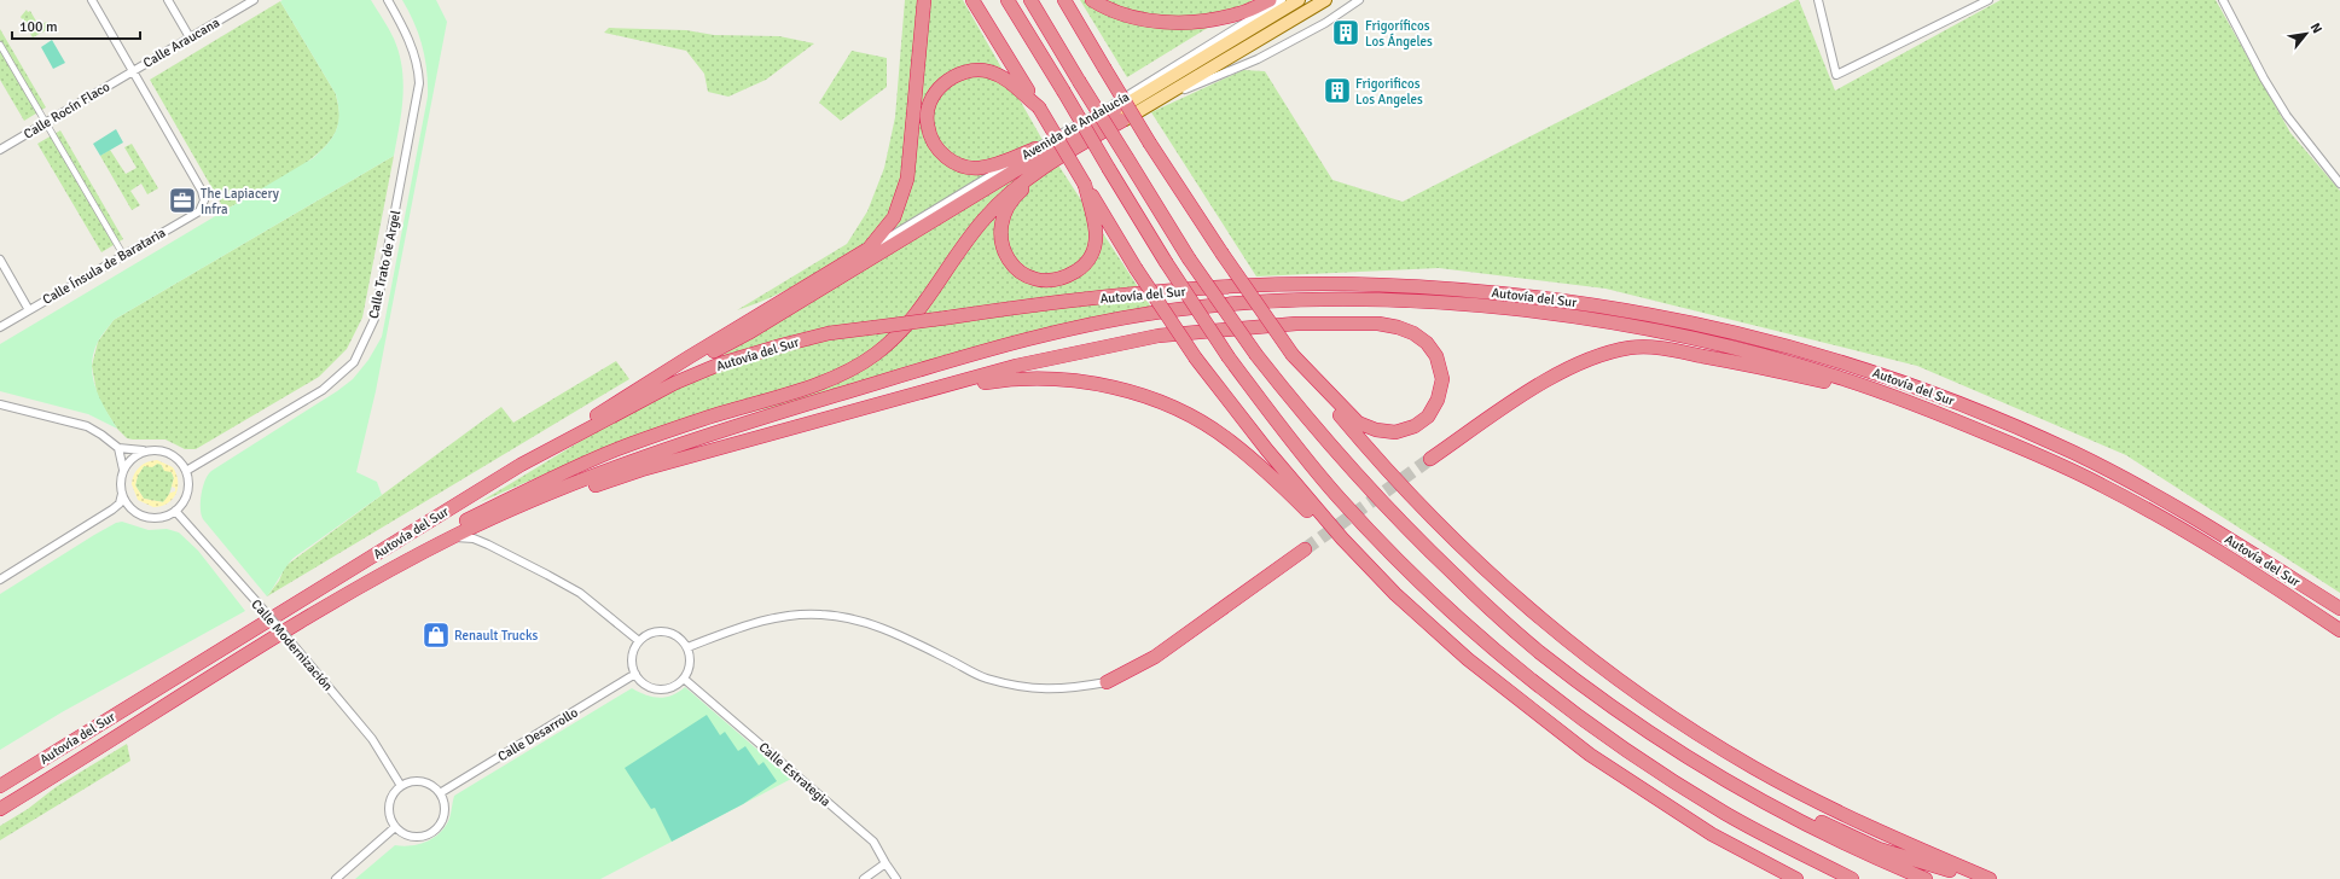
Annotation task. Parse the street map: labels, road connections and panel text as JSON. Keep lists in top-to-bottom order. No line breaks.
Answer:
{"streets":{"highway":["Autovía del Sur"],"main road":["Avenida de Andalucía"],"street":["Calle Araucana","Calle Rocín Flaco","Calle Trato de Argel","Calle Ínsula de Barataria","Calle Modernización","Calle Desarrollo","Calle Estrategia"]},"crossings":[["Calle Araucana","Calle Rocín Flaco"],["Calle Araucana","Calle Ínsula de Barataria"],["Calle Rocín Flaco","Calle Ínsula de Barataria"],["Calle Trato de Argel","Calle Modernización"],["Calle Modernización","Calle Desarrollo"],["Calle Desarrollo","Calle Estrategia"]],"places":{"building":["Frigoríficos Los Ángeles","Frigorificos Los Angeles"],"office":["The Lapiacery Infra"],"shop":["Renault Trucks"]},"scale_bar":"100 m","north":"top right"}
